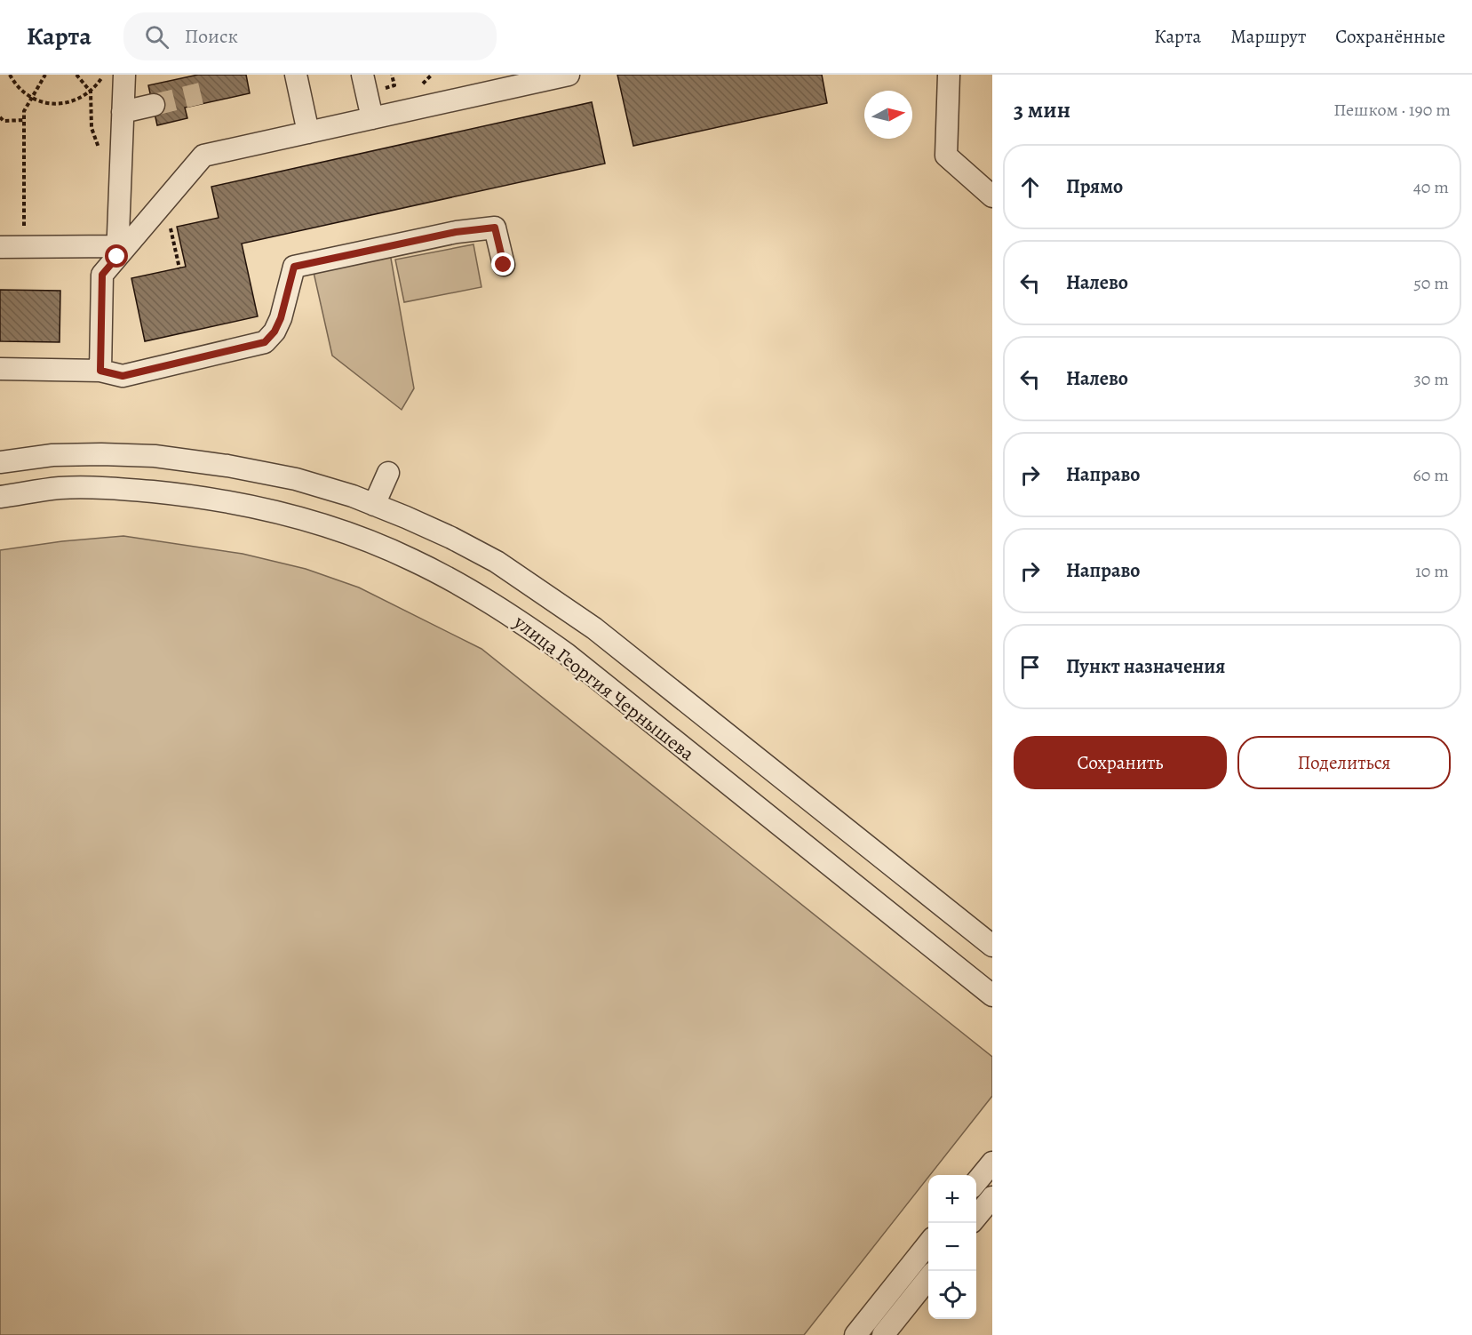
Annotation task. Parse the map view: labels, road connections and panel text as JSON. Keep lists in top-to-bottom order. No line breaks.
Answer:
{"streets":{"street":["улица Георгия Чернышева"]},"north":"right","page":{"header":"Карта","search":"Поиск","nav":["Карта","Маршрут","Сохранённые"],"heading":["3 мин","Пешком · 190 m"],"list":[["Прямо","40 m"],["Налево","50 m"],["Налево","30 m"],["Направо","60 m"],["Направо","10 m"],"Пункт назначения"],"buttons":["Сохранить","Поделиться"],"map_buttons":["+","−"]}}
